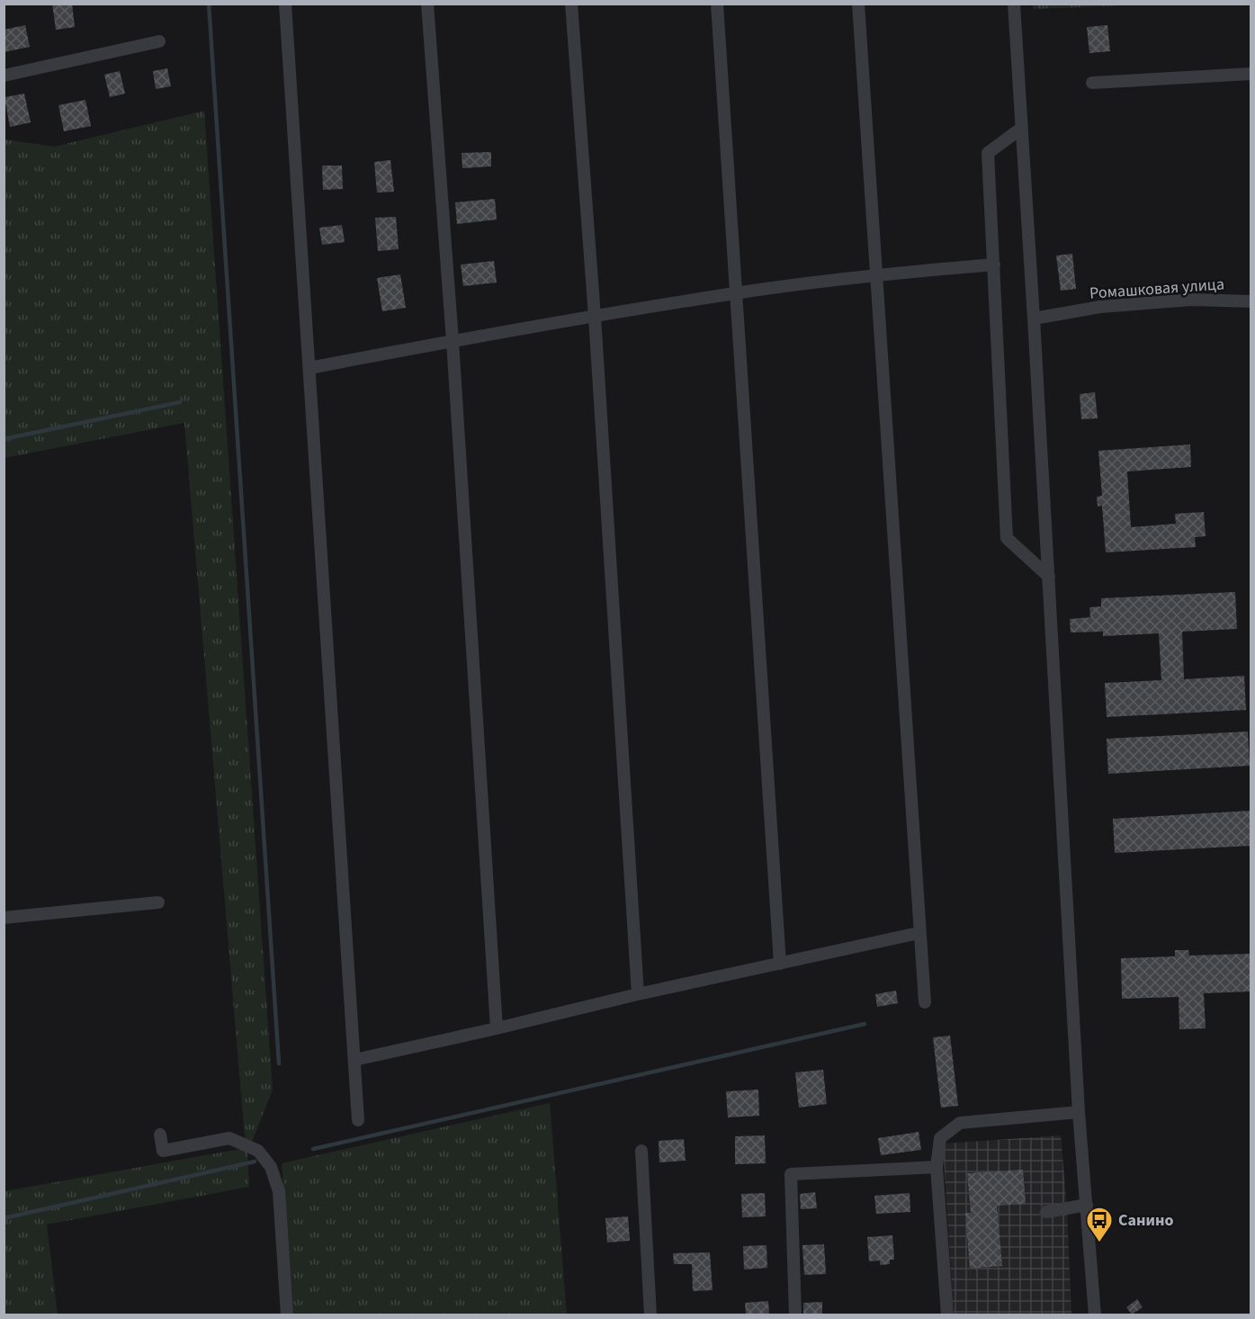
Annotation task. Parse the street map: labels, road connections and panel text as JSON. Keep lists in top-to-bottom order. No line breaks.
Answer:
{"streets":{"street":["Ромашковая улица"]},"places":{"bus stop":["Санино"]}}
